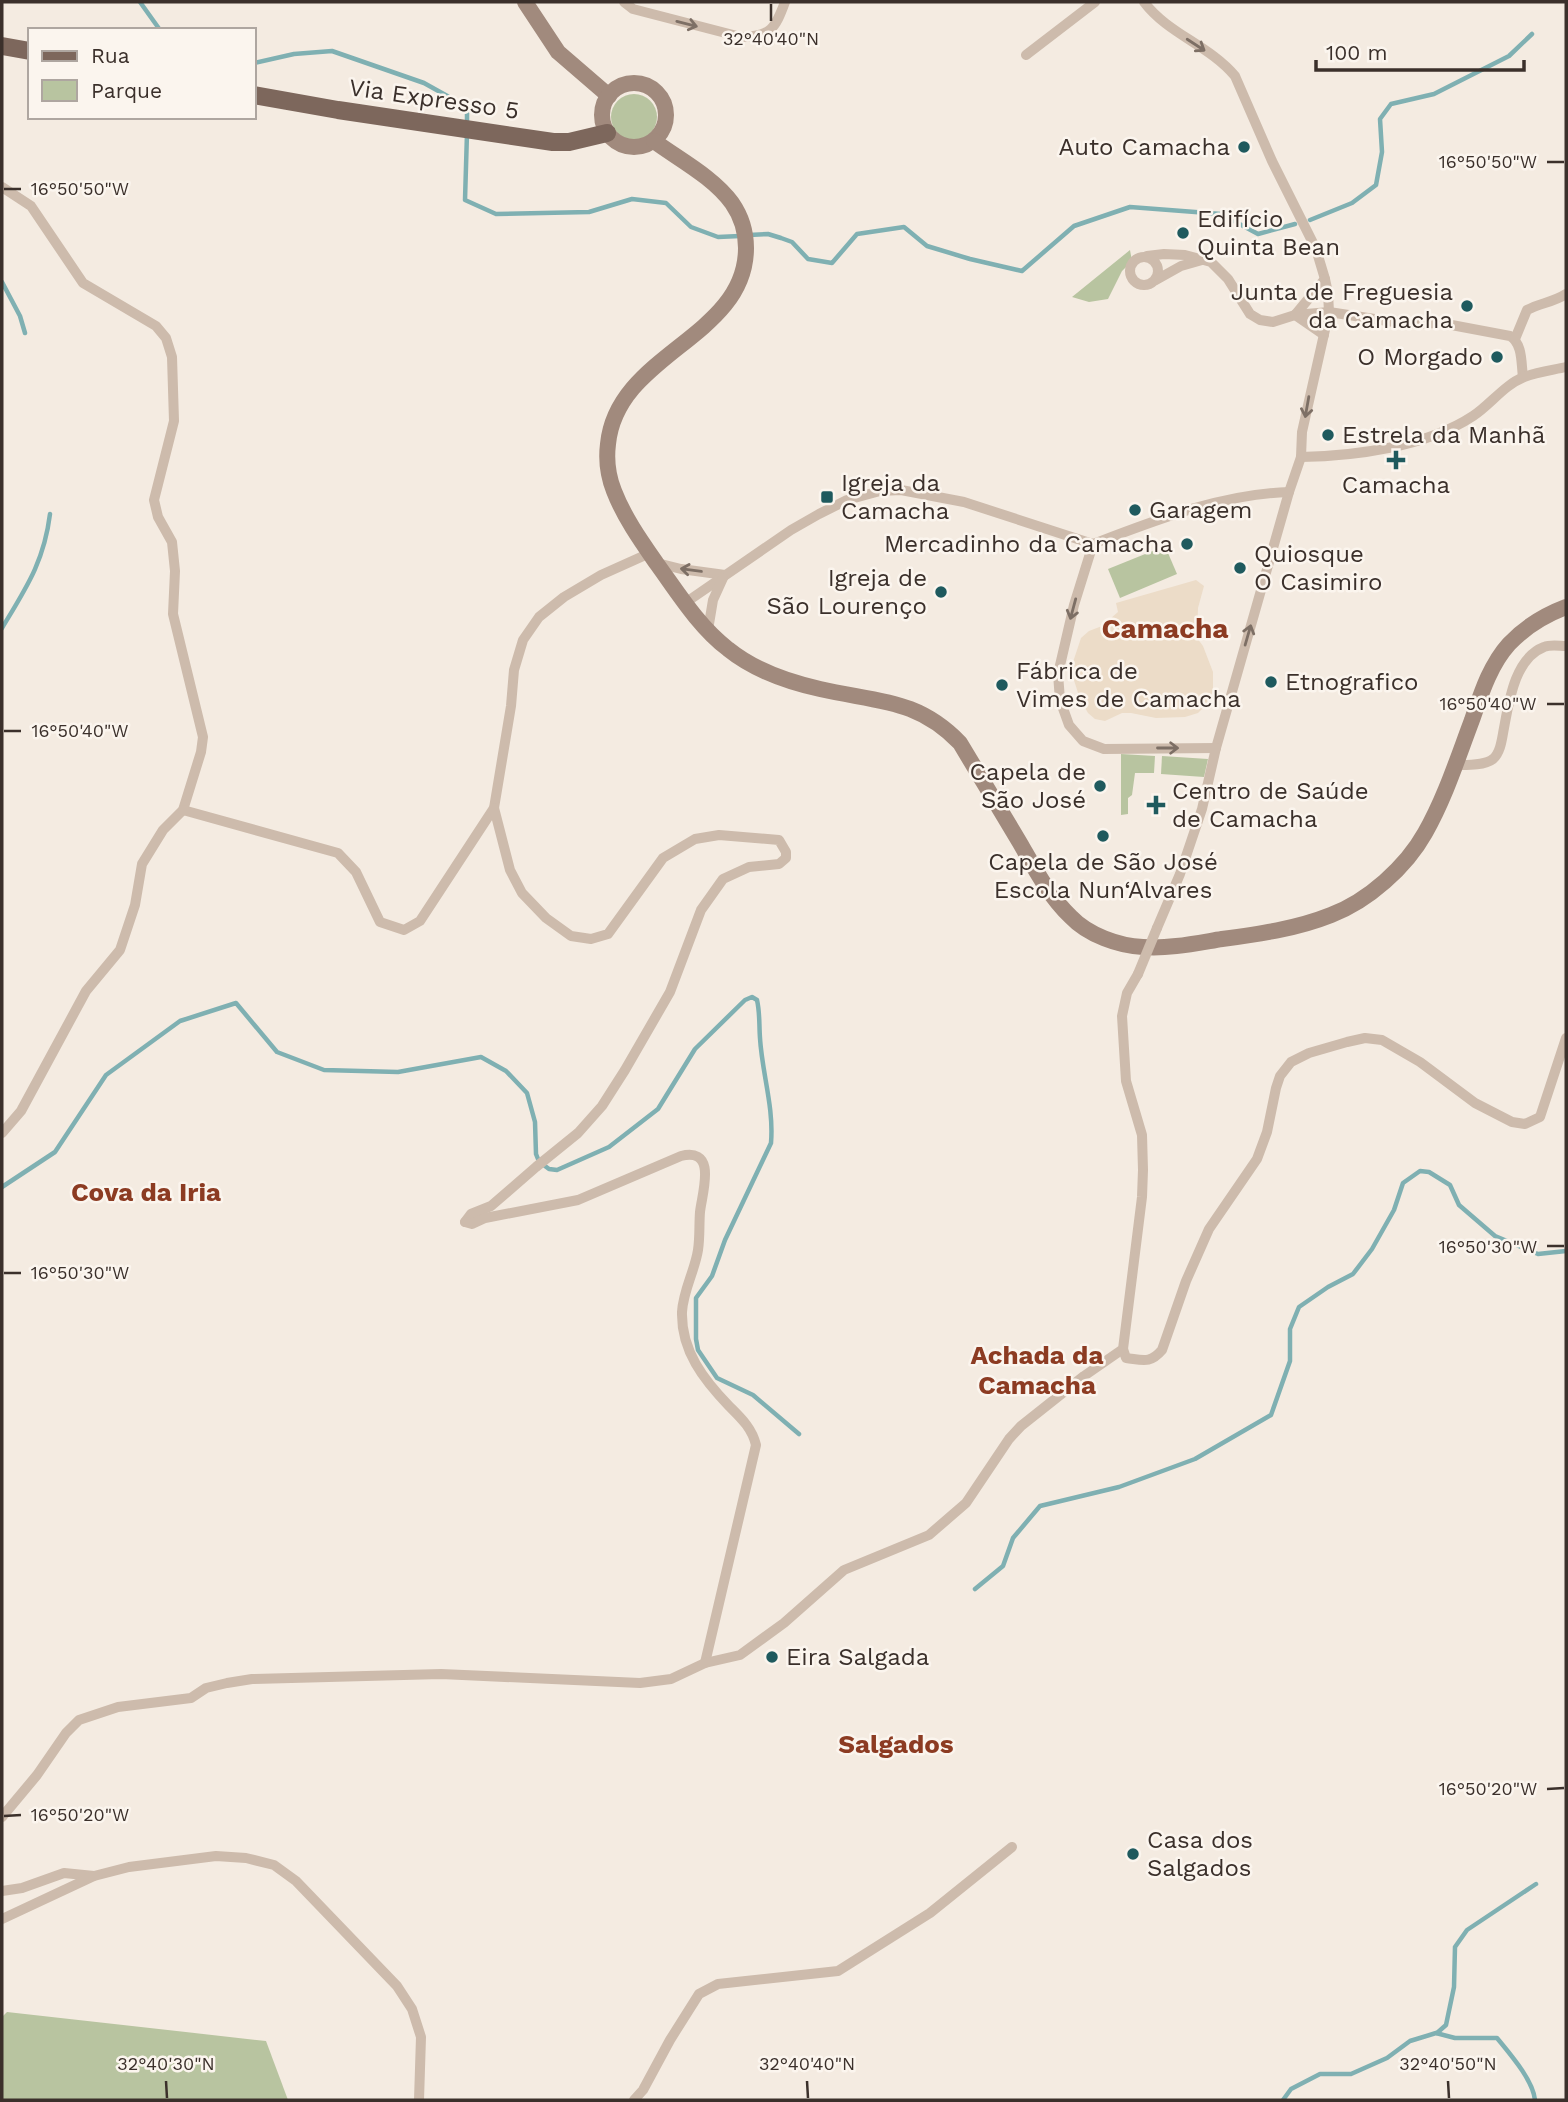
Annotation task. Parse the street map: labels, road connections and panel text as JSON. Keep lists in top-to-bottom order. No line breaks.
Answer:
{"streets":{"main road":["Via Expresso 5"]},"districts":["Camacha","Cova da Iria","Achada da Camacha","Salgados"],"places":{"other":["Auto Camacha","Edifício Quinta Bean","Junta de Freguesia da Camacha","O Morgado","Estrela da Manhã","Garagem","Mercadinho da Camacha","Quiosque O Casimiro","Igreja de São Lourenço","Etnografico","Fábrica de Vimes de Camacha","Capela de São José","Capela de São José Escola Nun‘Alvares","Eira Salgada","Casa dos Salgados"],"health":["Camacha","Centro de Saúde de Camacha"],"transit":["Igreja da Camacha"]},"legend":["Rua","Parque"],"scale_bar":"100 m","coordinates":["32°40'40\"N","16°50'50\"W","16°50'40\"W","16°50'30\"W","16°50'20\"W","32°40'30\"N","32°40'50\"N"]}
